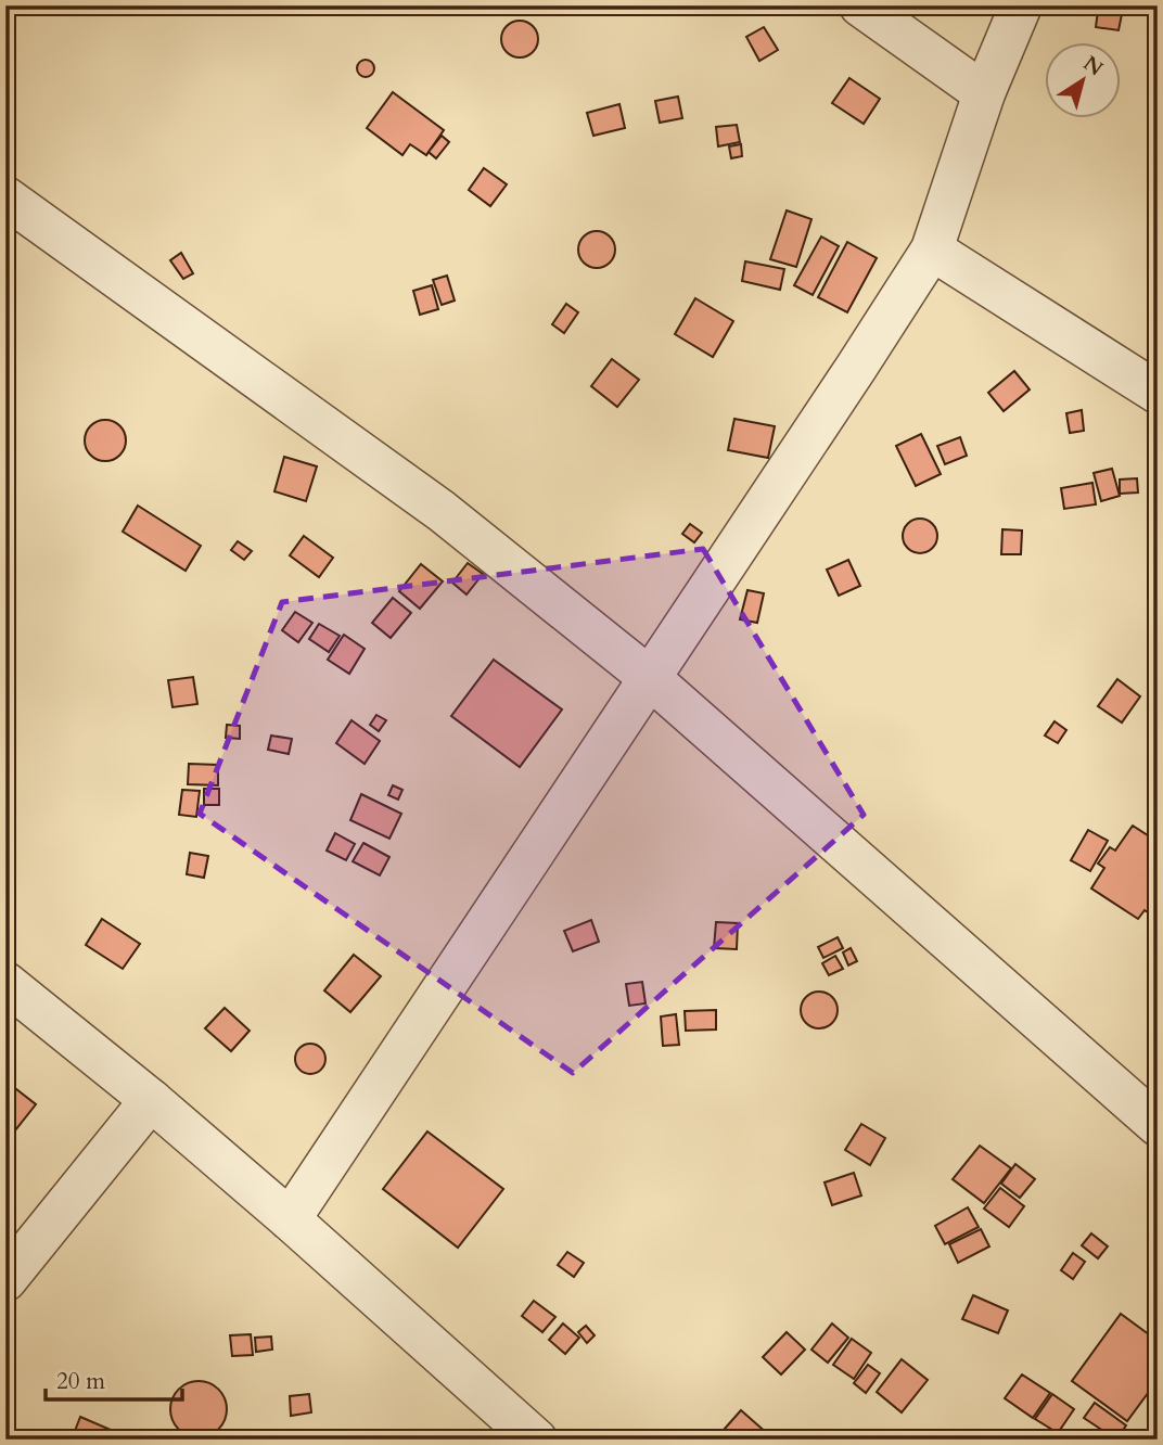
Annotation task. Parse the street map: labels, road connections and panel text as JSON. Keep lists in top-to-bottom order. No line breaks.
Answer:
{"scale_bar":"20 m","north":"top right"}
